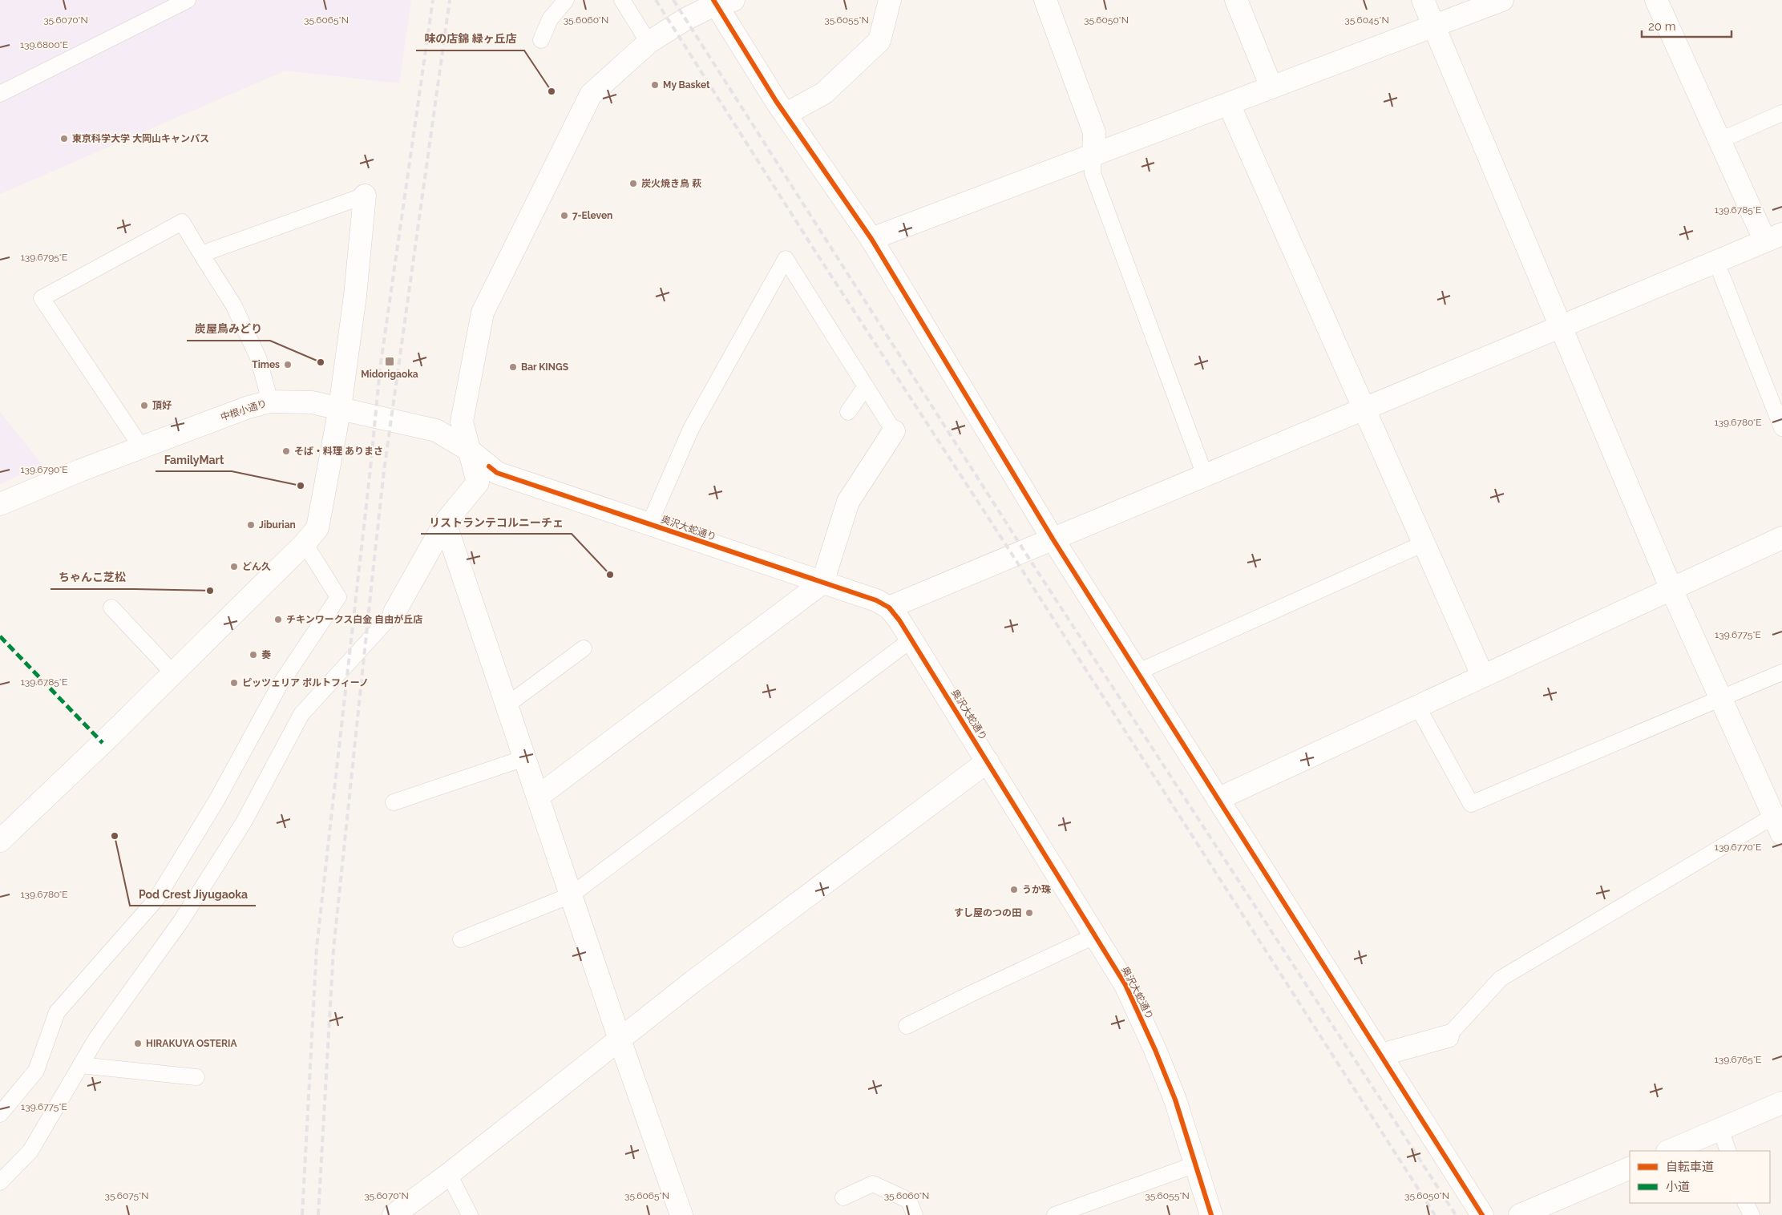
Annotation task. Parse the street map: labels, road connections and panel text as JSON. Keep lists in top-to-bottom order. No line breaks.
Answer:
{"streets":{"street":["中根小通り","奥沢大蛇通り"]},"crossings":[["中根小通り","奥沢大蛇通り"]],"places":{"other":["My Basket","味の店錦 緑ヶ丘店","東京科学大学 大岡山キャンパス","炭火焼き鳥 萩","7-Eleven","炭屋鳥みどり","Times","Bar KINGS","頂好","そば・料理 ありまさ","FamilyMart","Jiburian","どん久","リストランテコルニーチェ","ちゃんこ芝松","チキンワークス白金 自由が丘店","奏","ピッツェリア ポルトフィーノ","Pod Crest Jiyugaoka","うか珠","すし屋のつの田","HIRAKUYA OSTERIA"],"transit":["Midorigaoka"]},"legend":["自転車道","小道"],"scale_bar":"20 m","coordinates":["35.6070°N","35.6065°N","35.6060°N","35.6055°N","35.6050°N","35.6045°N","139.6800°E","139.6785°E","139.6795°E","139.6780°E","139.6790°E","139.6775°E","139.6770°E","139.6765°E","35.6075°N"]}
